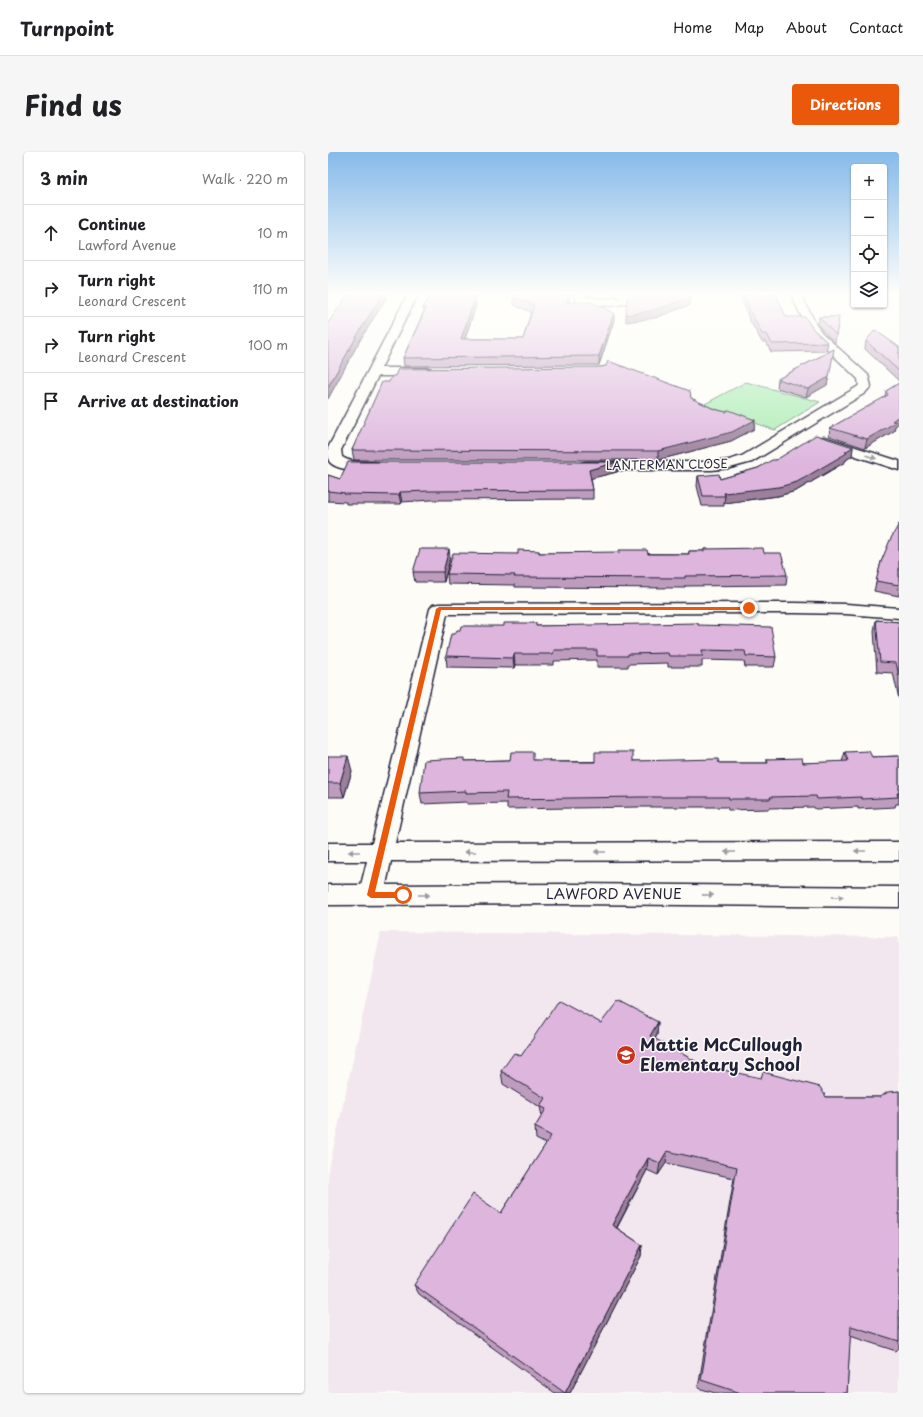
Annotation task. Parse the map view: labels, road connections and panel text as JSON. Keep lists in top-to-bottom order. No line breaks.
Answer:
{"streets":{"street":["LANTERMAN CLOSE","LAWFORD AVENUE"]},"places":{"school or university":["Mattie McCullough Elementary School"]},"page":{"header":"Turnpoint","nav":["Home","Map","About","Contact"],"title":"Find us","buttons":"Directions","heading":["3 min","Walk · 220 m"],"map_buttons":["+","−"],"list":[["Continue","Lawford Avenue","10 m"],["Turn right","Leonard Crescent","110 m"],["Turn right","Leonard Crescent","100 m"],"Arrive at destination"]}}
